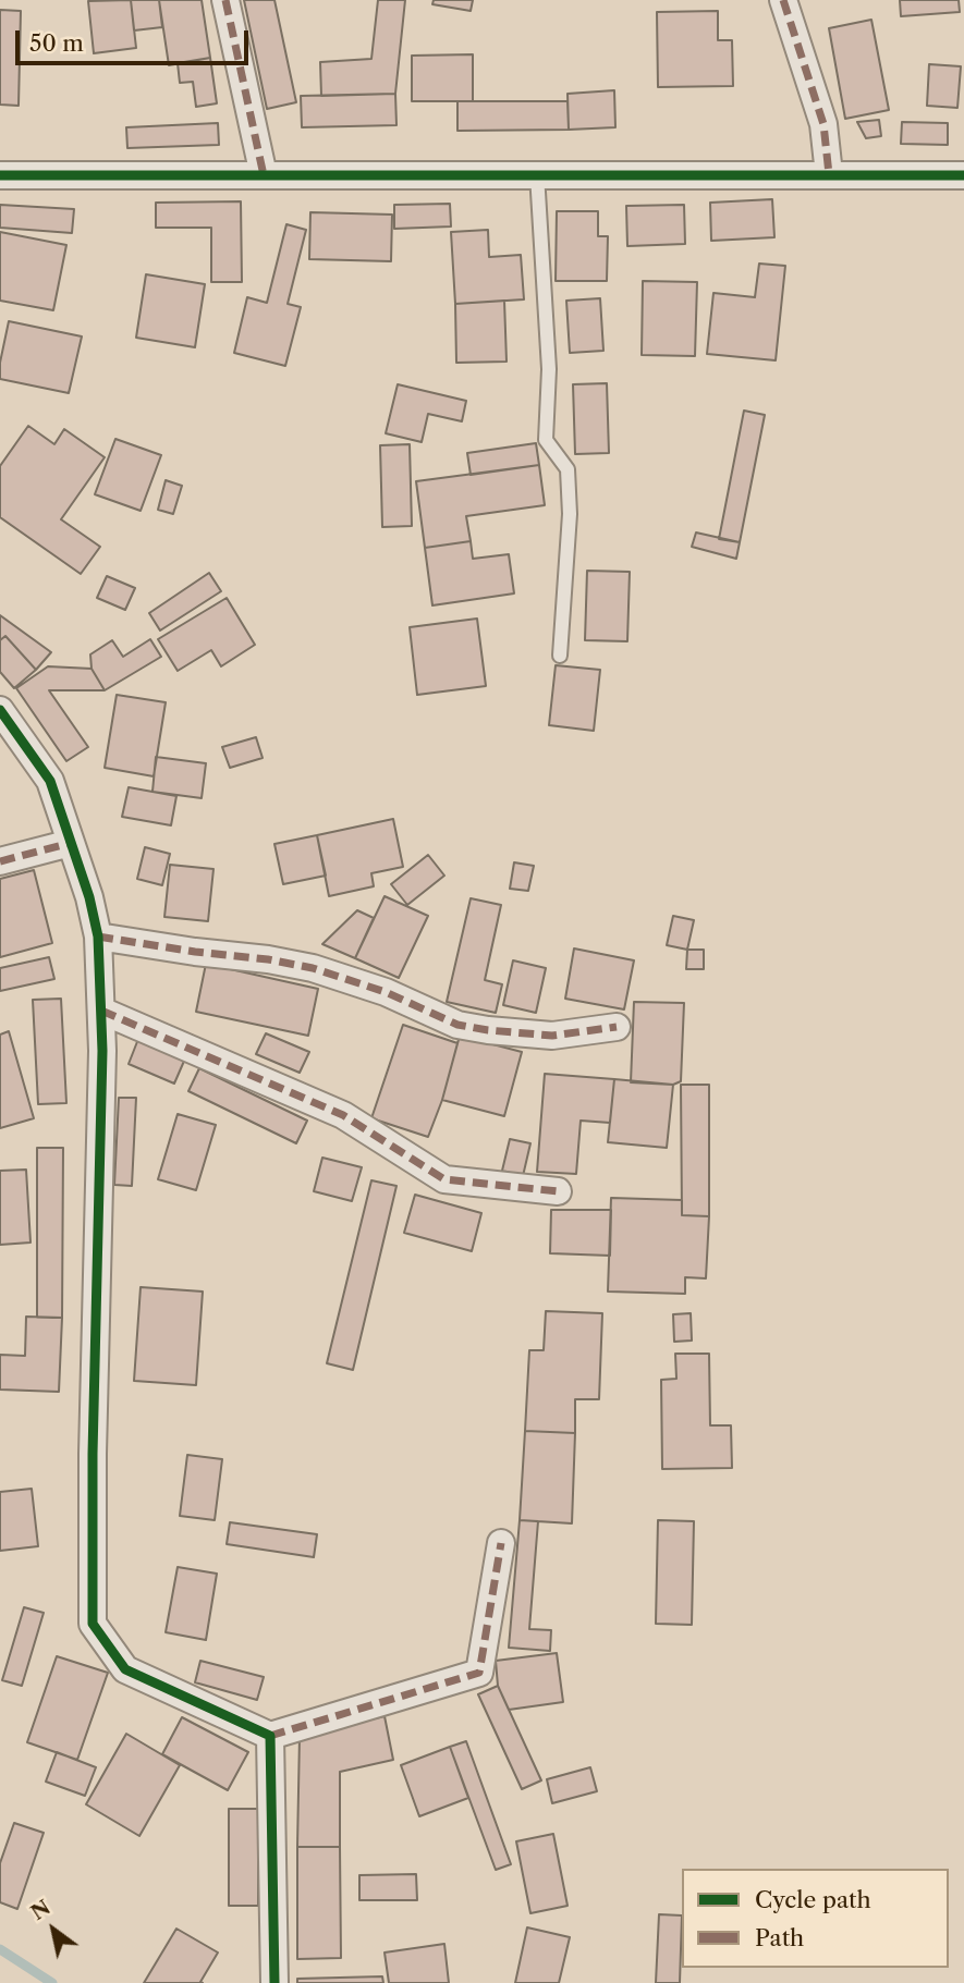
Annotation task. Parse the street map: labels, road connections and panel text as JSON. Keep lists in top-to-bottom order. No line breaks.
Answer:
{"legend":["Cycle path","Path"],"scale_bar":"50 m","north":"top left"}
